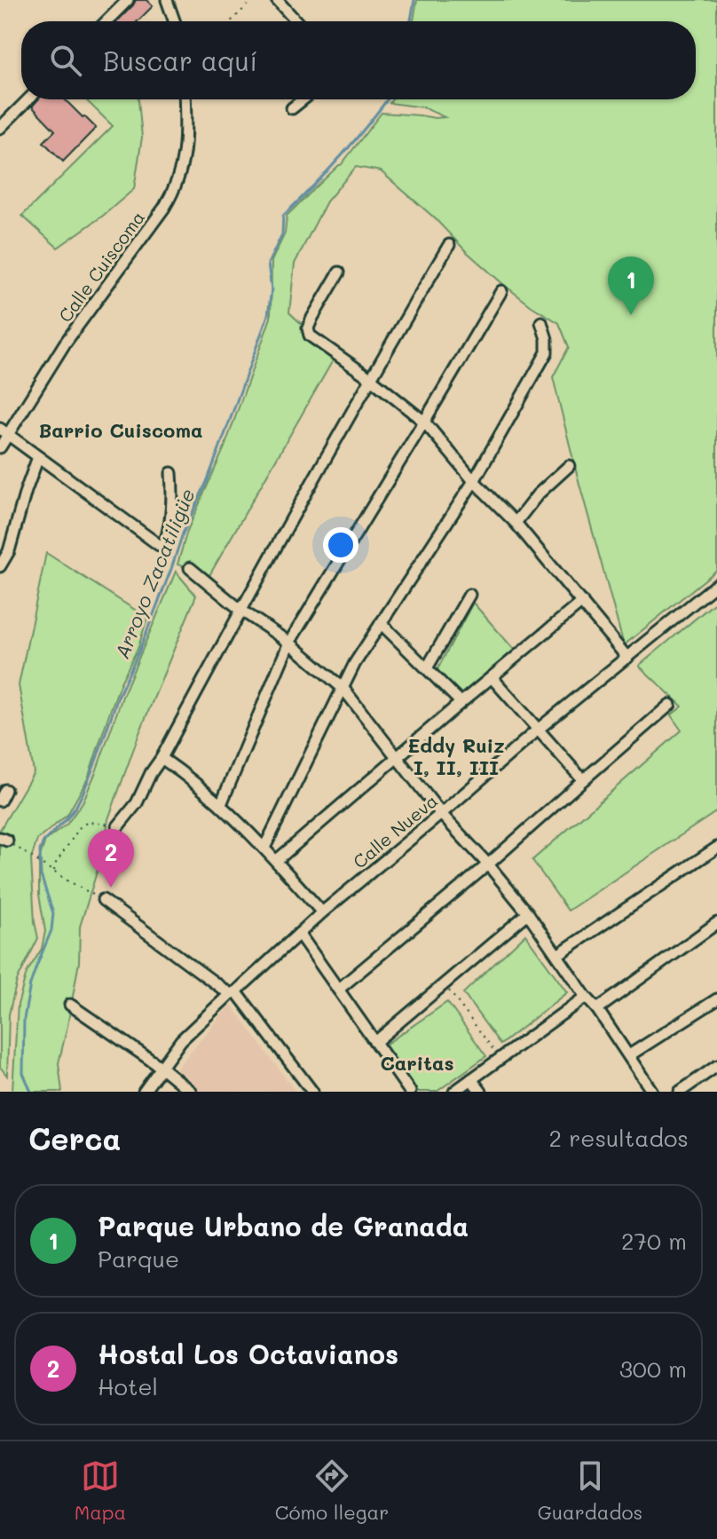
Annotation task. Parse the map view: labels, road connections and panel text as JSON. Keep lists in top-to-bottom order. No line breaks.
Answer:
{"streets":{"street":["Calle Cuiscoma","Calle Nueva"]},"districts":["Barrio Cuiscoma","Eddy Ruiz I, II, III","Caritas"],"water":["Arroyo Zacatiligüe"],"page":{"search":"Buscar aquí","pins":["1","2"],"heading":["Cerca","2 resultados"],"list":[{"mark":"1","name":"Parque Urbano de Granada","note":"Parque","value":"270 m"},{"mark":"2","name":"Hostal Los Octavianos","note":"Hotel","value":"300 m"}],"nav":["Mapa","Cómo llegar","Guardados"]}}
